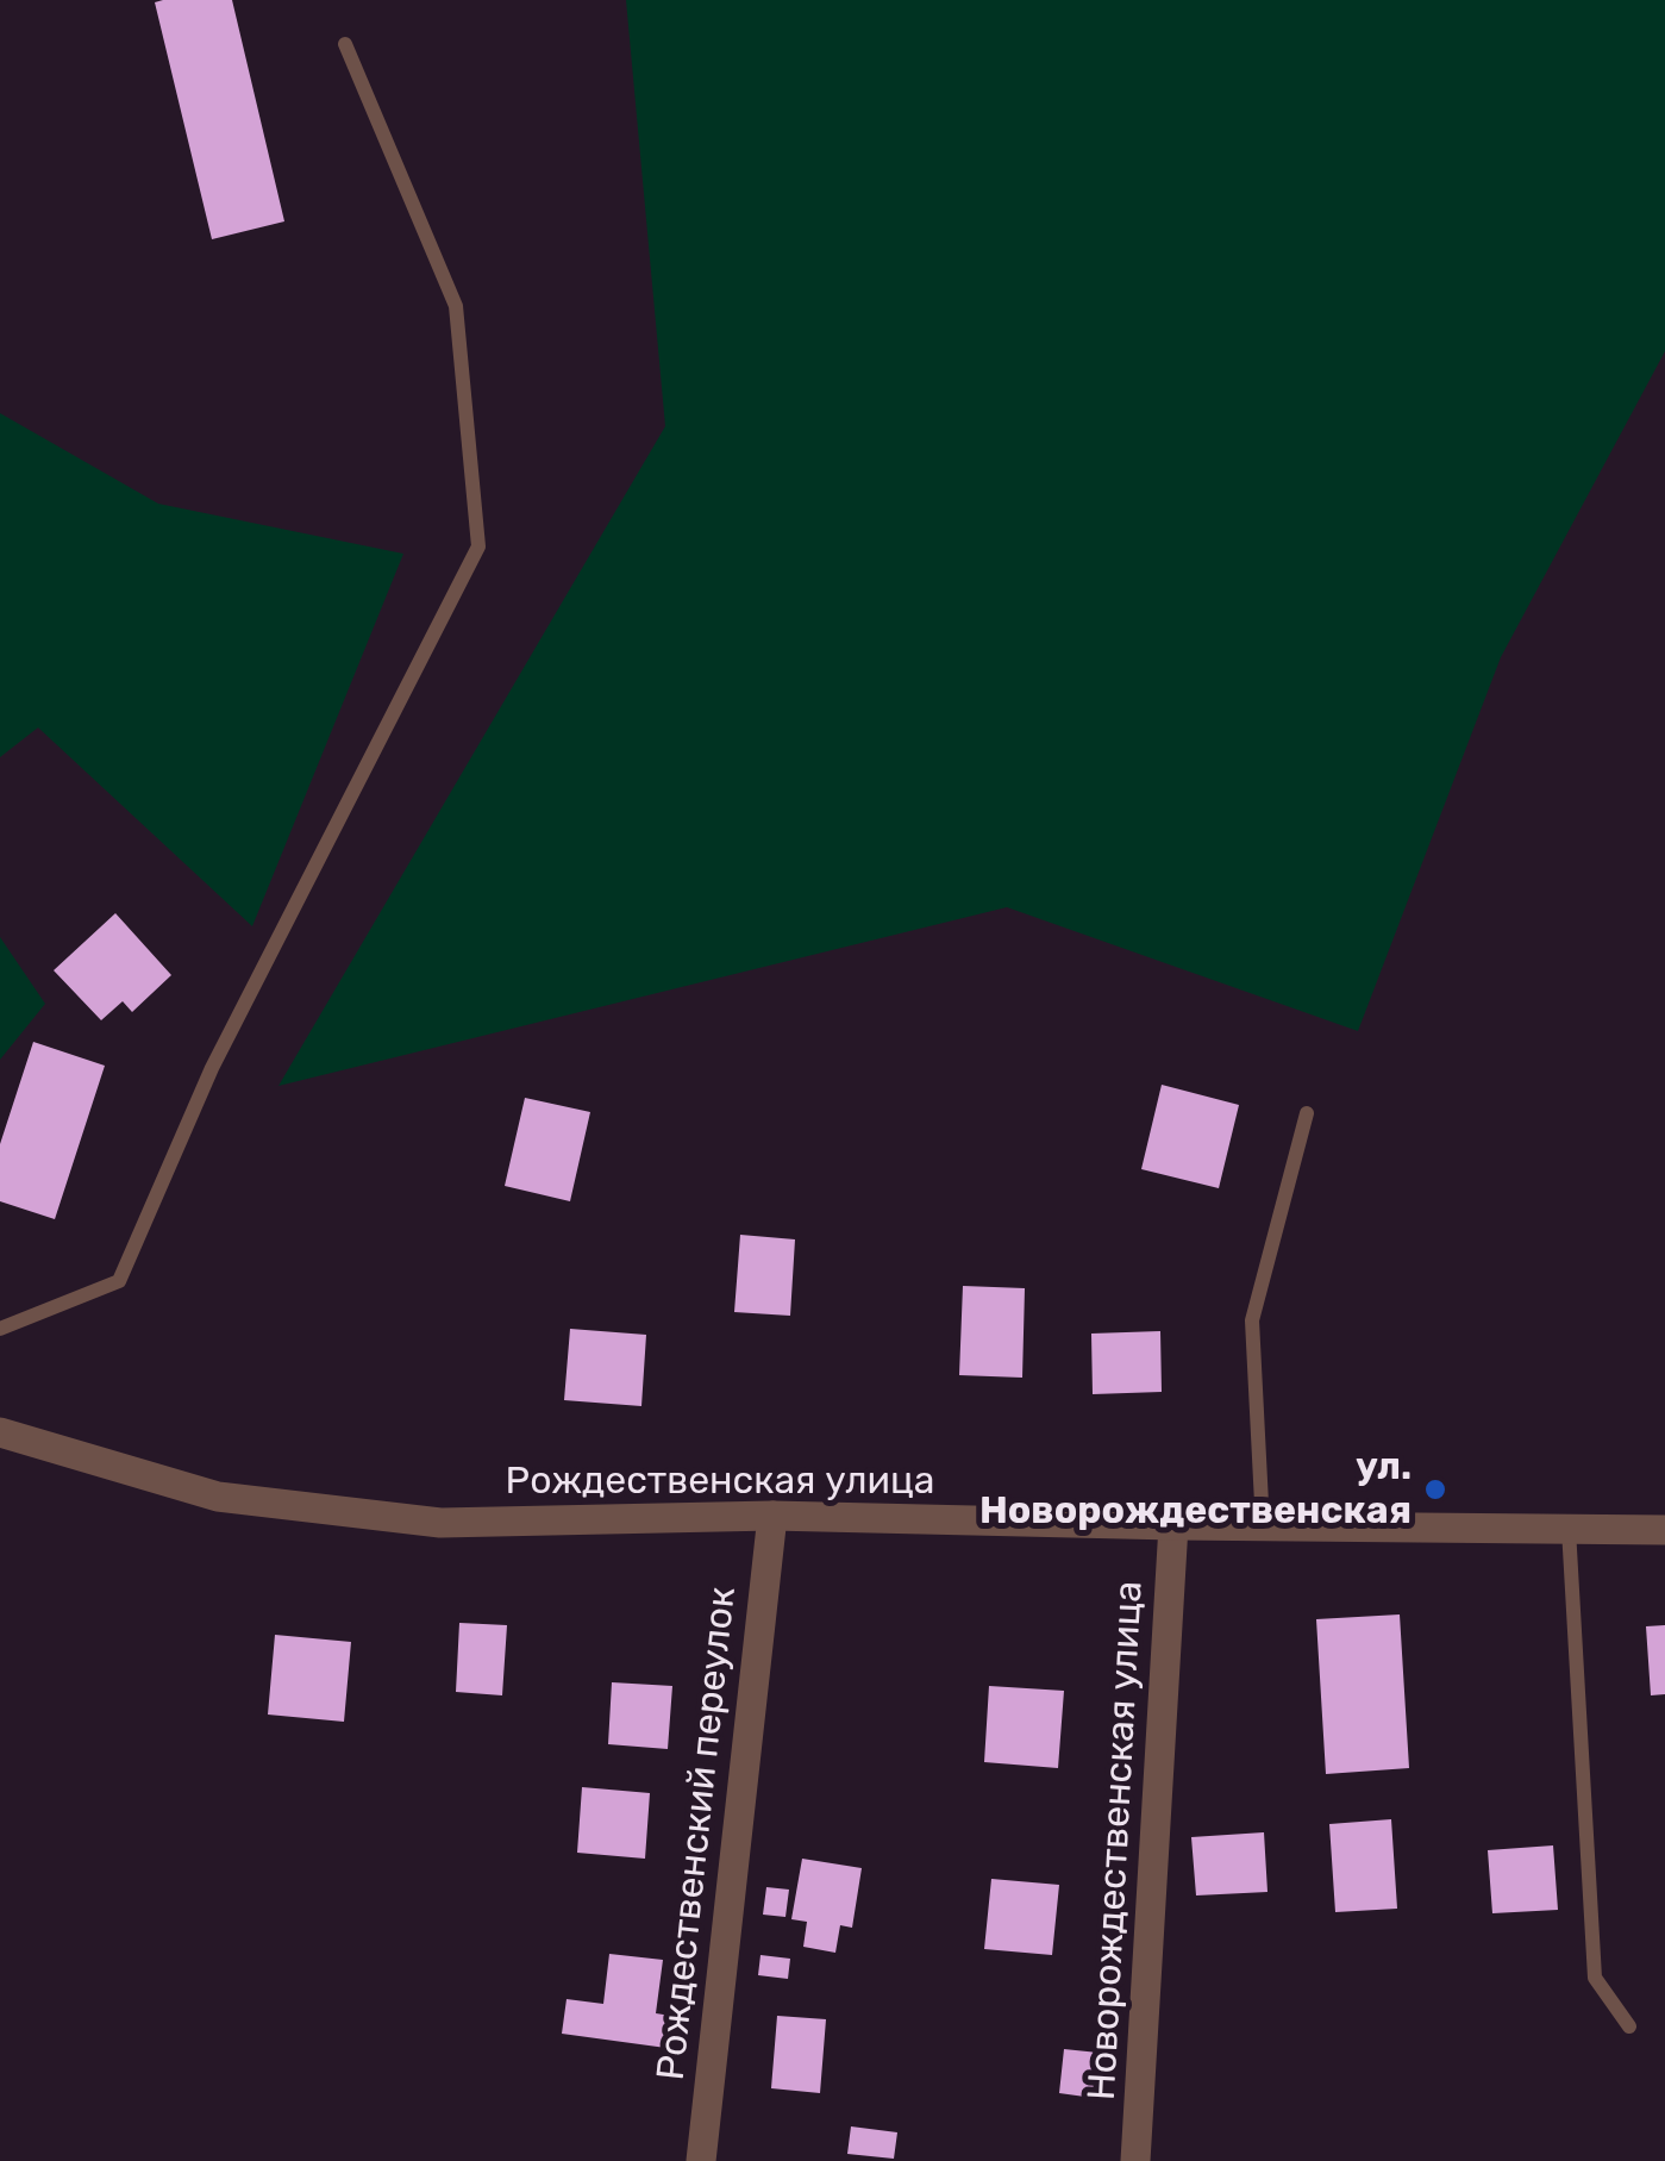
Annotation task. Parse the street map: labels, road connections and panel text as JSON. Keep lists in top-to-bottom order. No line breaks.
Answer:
{"streets":{"street":["Рождественская улица","Рождественский переулок","Новорождественская улица"]},"crossings":[["Рождественская улица","Рождественский переулок"],["Рождественская улица","Новорождественская улица"]],"places":["ул. Новорождественская"]}
